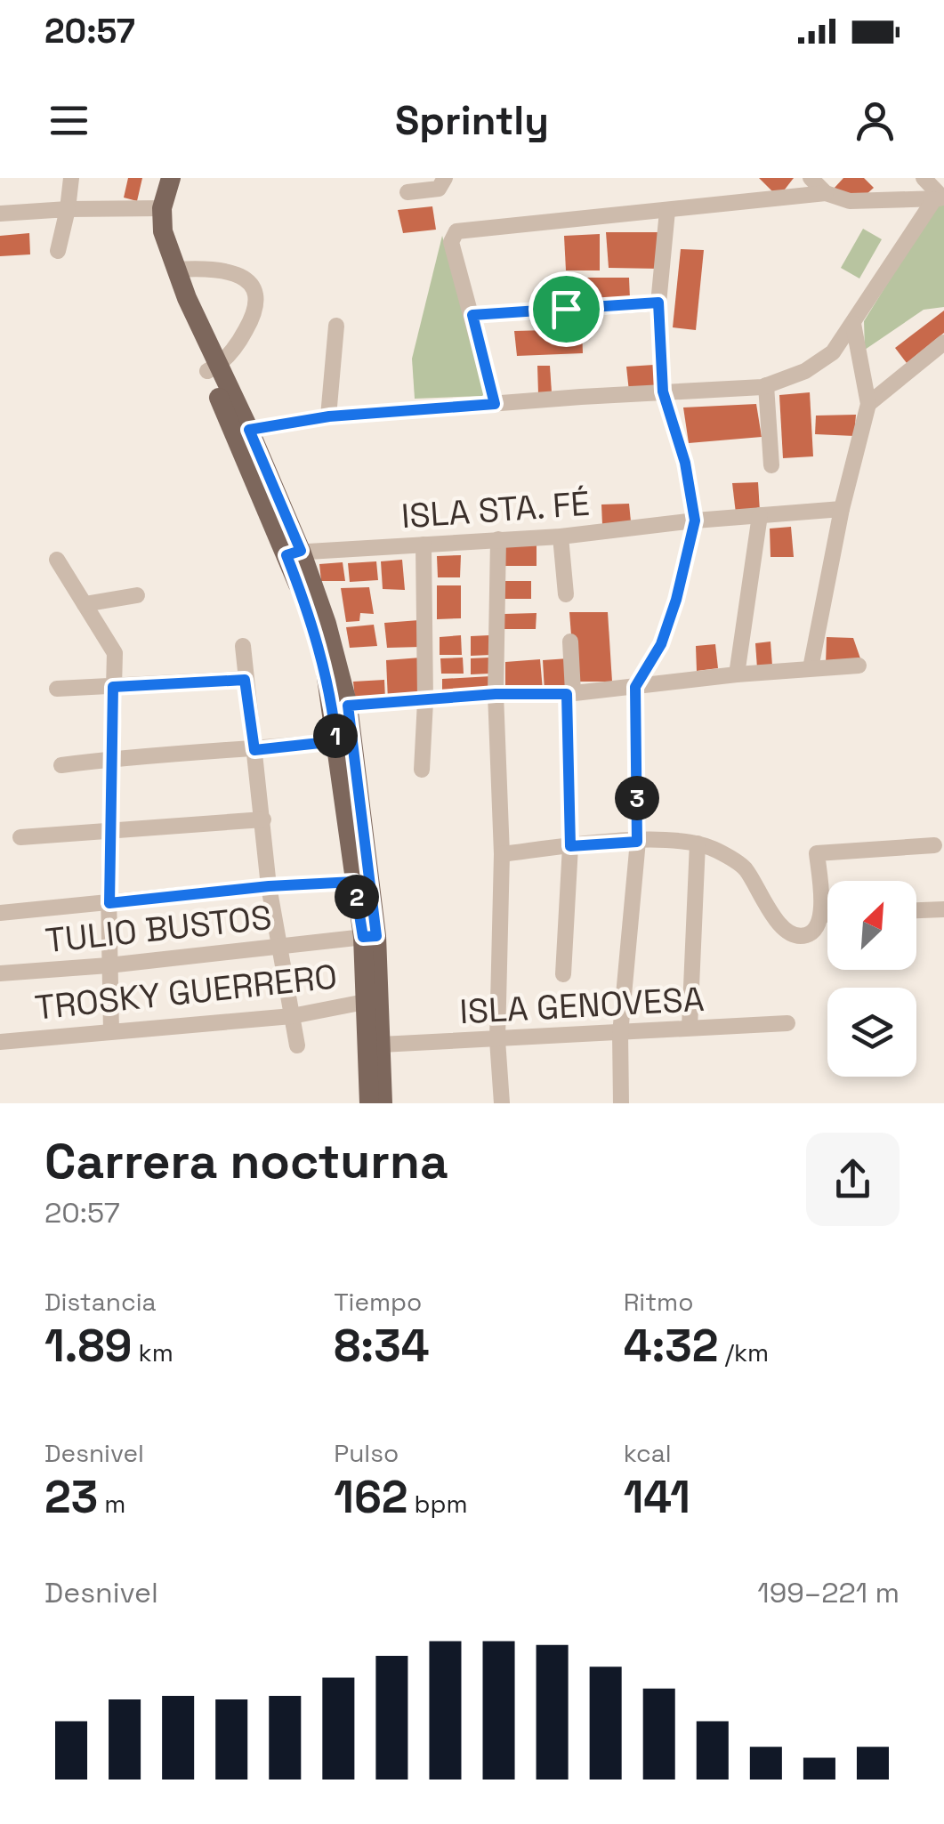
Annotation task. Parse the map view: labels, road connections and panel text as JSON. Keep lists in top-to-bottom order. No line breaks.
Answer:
{"streets":{"street":["ISLA STA. FÉ","TULIO BUSTOS","TROSKY GUERRERO","ISLA GENOVESA"]},"north":"top right","page":{"status":"20:57","header":"Sprintly","pins":["1","3","2"],"heading":["Carrera nocturna","20:57"],"stats":[["Distancia","1.89 km"],["Tiempo","8:34"],["Ritmo","4:32 /km"],["Desnivel","23 m"],["Pulso","162 bpm"],["kcal","141"]],"chart":["Desnivel","199–221 m"]}}
